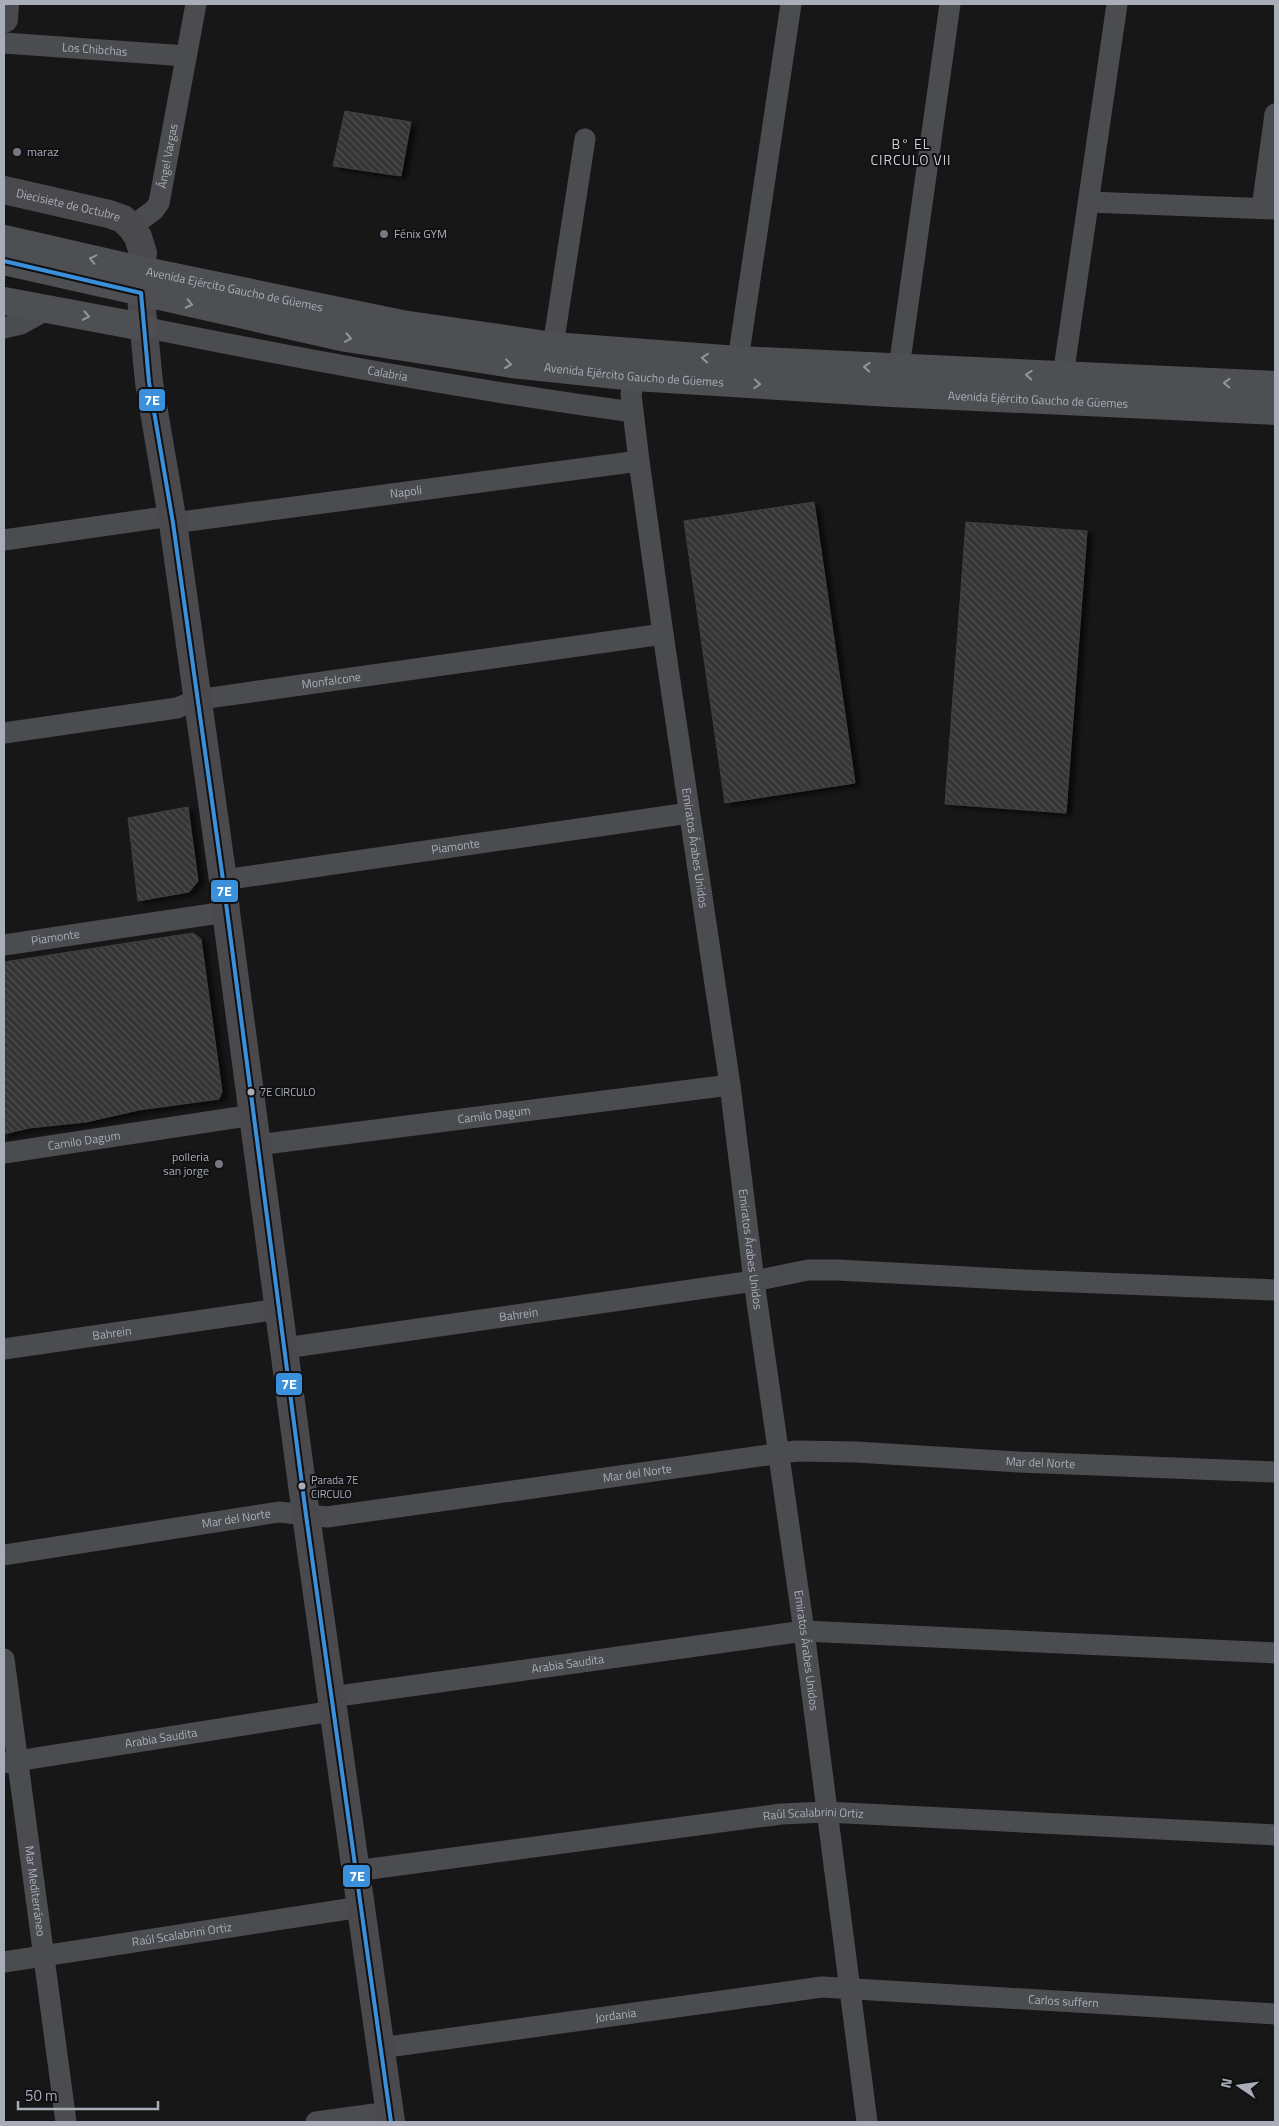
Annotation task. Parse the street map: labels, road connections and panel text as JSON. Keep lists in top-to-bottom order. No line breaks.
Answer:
{"streets":{"main road":["Avenida Ejército Gaucho de Güemes"],"street":["Los Chibchas","Ángel Vargas","Diecisiete de Octubre","Calabria","Napoli","Monfalcone","Piamonte","Emiratos Árabes Unidos","Camilo Dagum","Bahrein","Mar del Norte","Arabia Saudita","Raúl Scalabrini Ortiz","Mar Mediterráneo","Carlos suffern","Jordania"]},"crossings":[["Los Chibchas","Ángel Vargas"],["Ángel Vargas","Diecisiete de Octubre"],["Avenida Ejército Gaucho de Güemes","Emiratos Árabes Unidos"],["Calabria","Emiratos Árabes Unidos"],["Napoli","Emiratos Árabes Unidos"],["Monfalcone","Emiratos Árabes Unidos"],["Piamonte","Emiratos Árabes Unidos"],["Emiratos Árabes Unidos","Camilo Dagum"],["Emiratos Árabes Unidos","Bahrein"],["Emiratos Árabes Unidos","Mar del Norte"],["Emiratos Árabes Unidos","Arabia Saudita"],["Emiratos Árabes Unidos","Raúl Scalabrini Ortiz"],["Emiratos Árabes Unidos","Carlos suffern"],["Emiratos Árabes Unidos","Jordania"],["Arabia Saudita","Mar Mediterráneo"],["Raúl Scalabrini Ortiz","Mar Mediterráneo"],["Carlos suffern","Jordania"]],"districts":["B° EL CIRCULO VII"],"places":["maraz","Fénix GYM","7E CIRCULO","polleria san jorge","Parada 7E CIRCULO"],"lines":["transit line 7E"],"scale_bar":"50 m","north":"left"}
